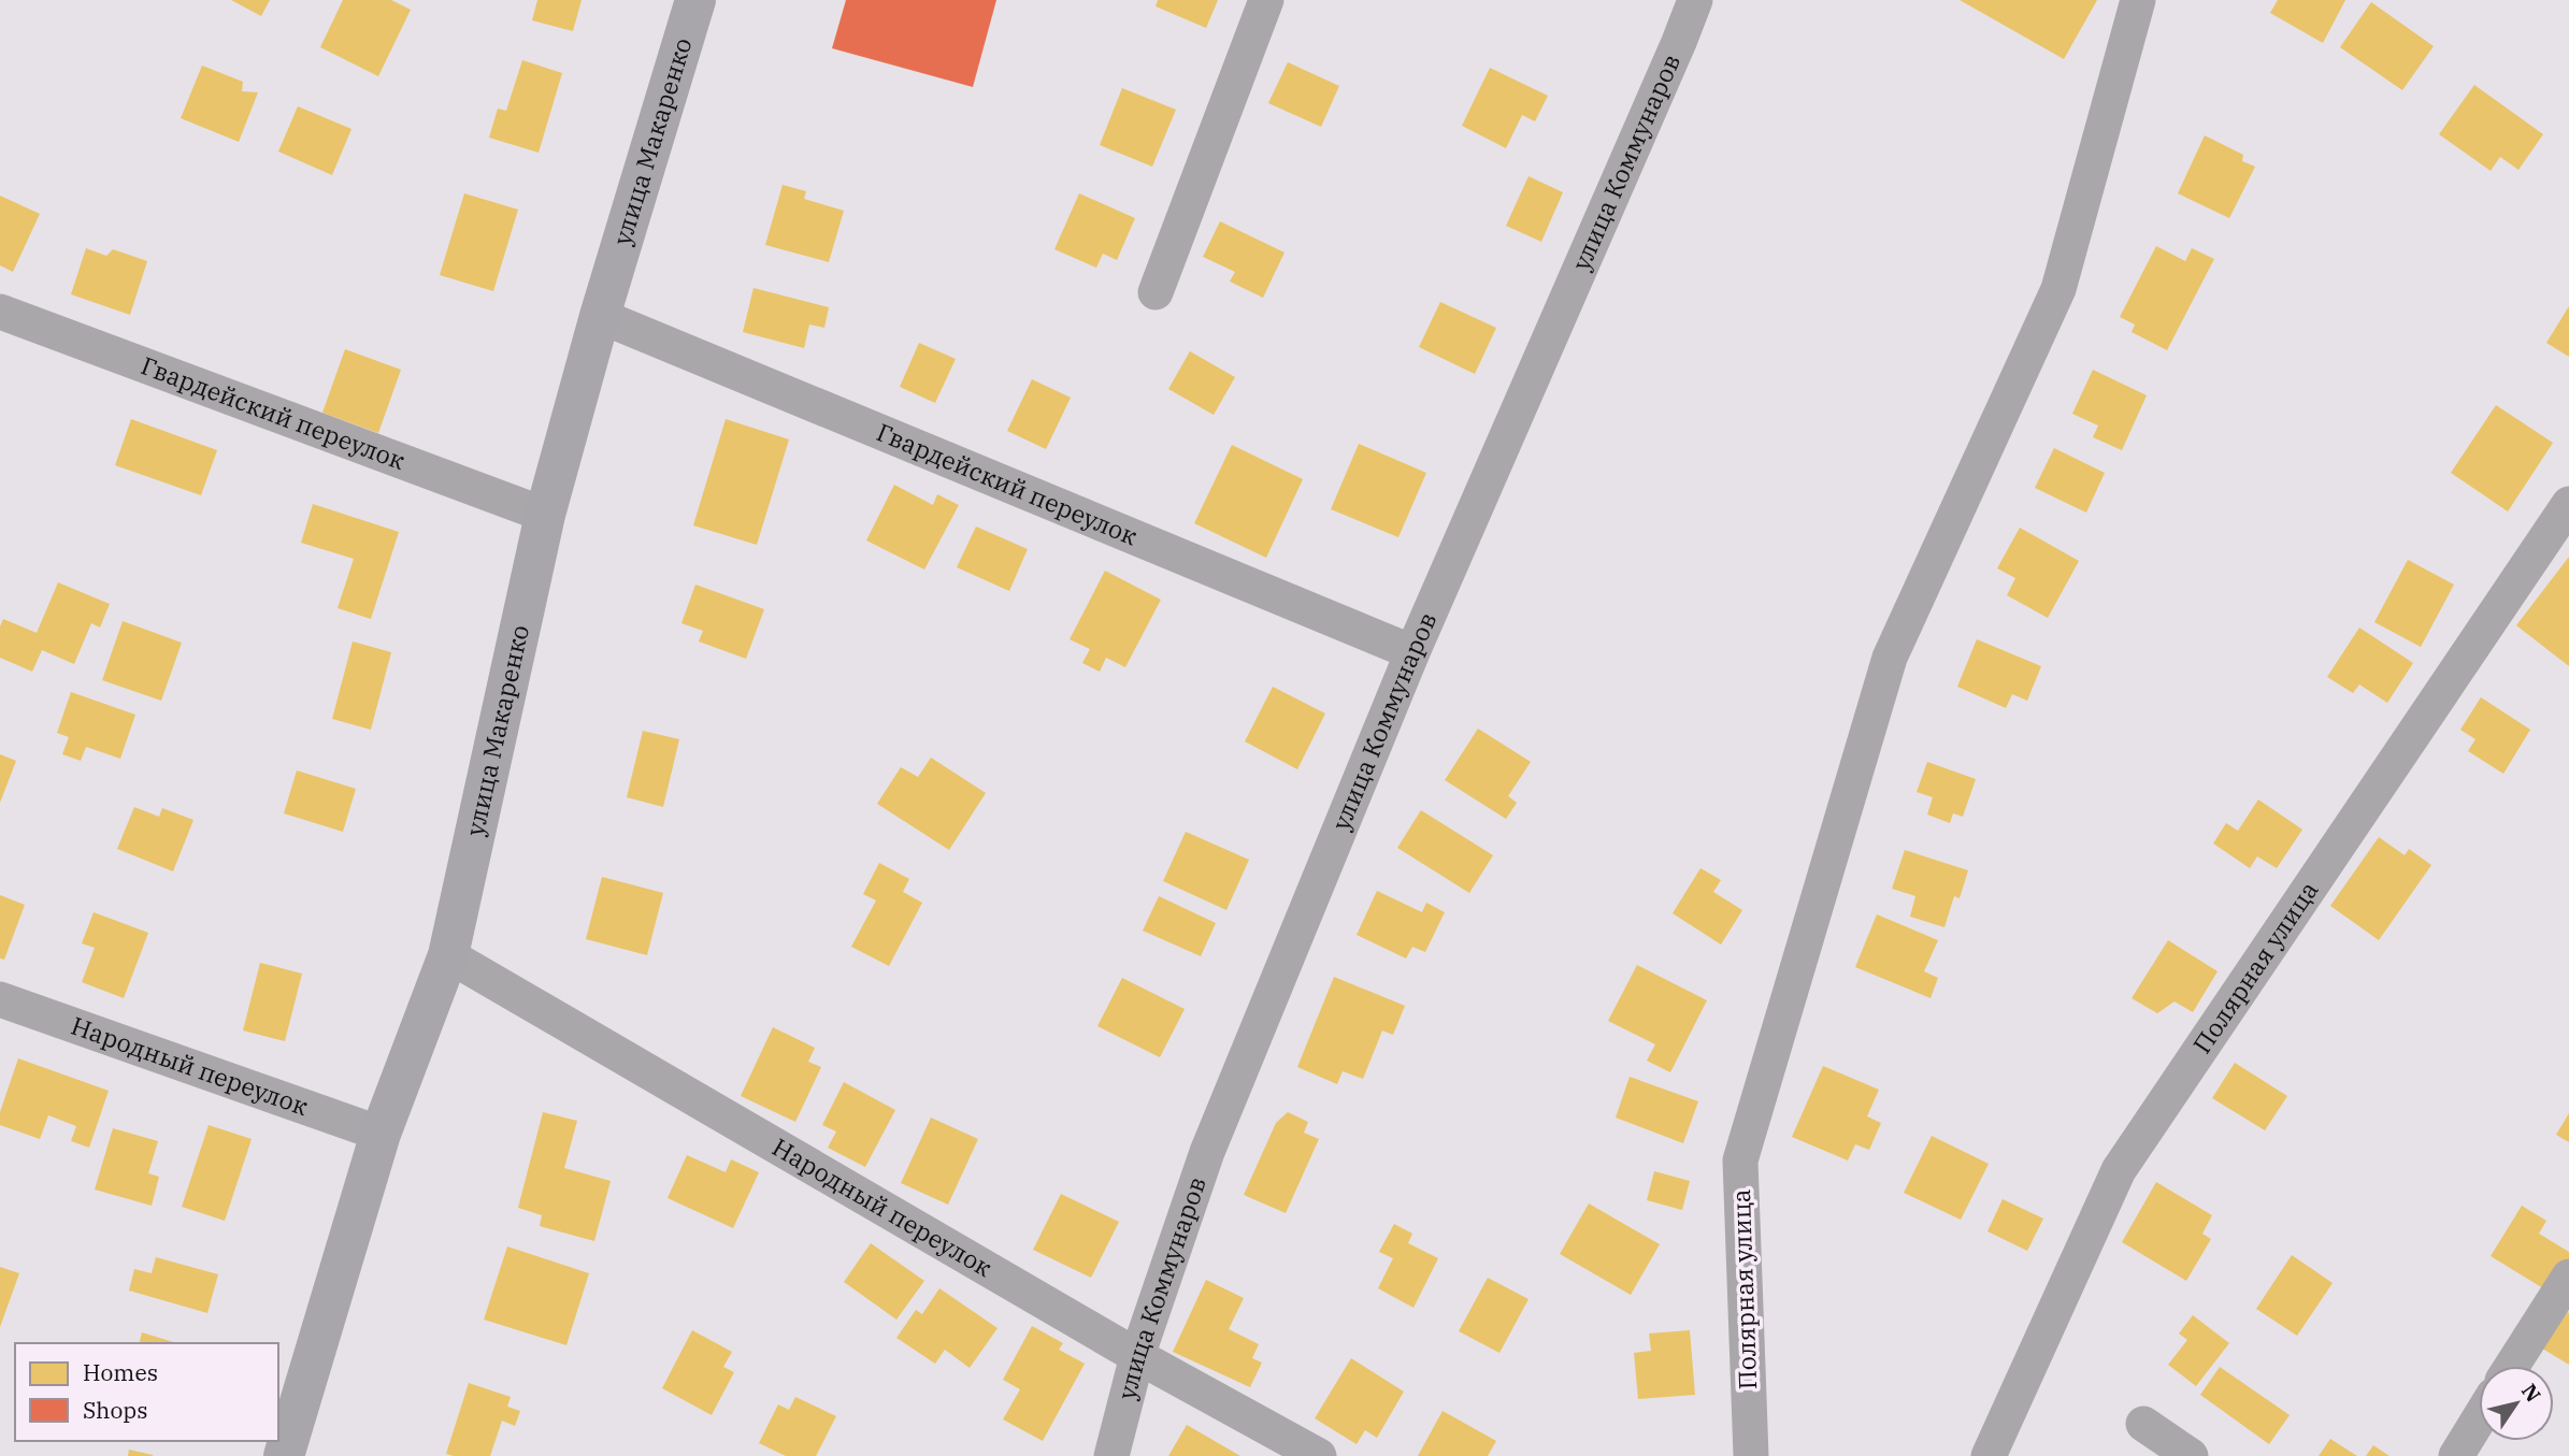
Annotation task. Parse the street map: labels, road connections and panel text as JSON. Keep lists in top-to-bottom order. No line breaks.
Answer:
{"streets":{"main road":["улица Макаренко"],"street":["улица Коммунаров","Гвардейский переулок","Полярная улица","Народный переулок"]},"crossings":[["улица Макаренко","Гвардейский переулок"],["улица Макаренко","Народный переулок"],["улица Коммунаров","Гвардейский переулок"],["улица Коммунаров","Народный переулок"]],"legend":["Homes","Shops"],"north":"top right"}
